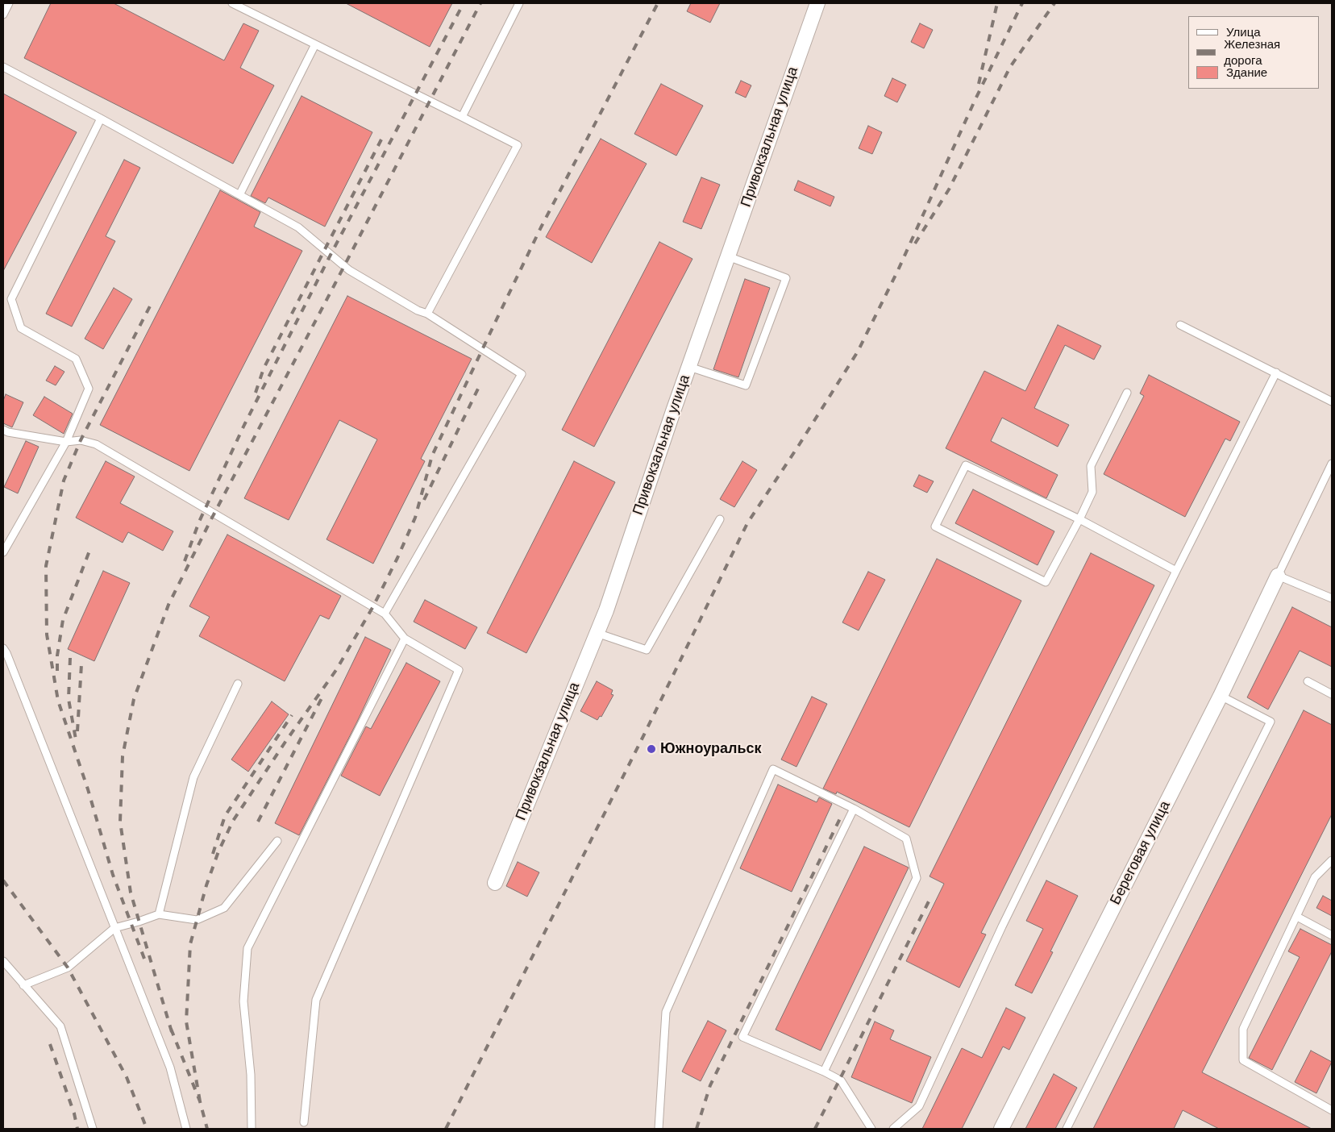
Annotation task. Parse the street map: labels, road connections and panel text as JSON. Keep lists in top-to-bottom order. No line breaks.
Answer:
{"streets":{"street":["Привокзальная улица","Береговая улица"]},"places":["Южноуральск"],"legend":["Улица","Железная дорога","Здание"]}
